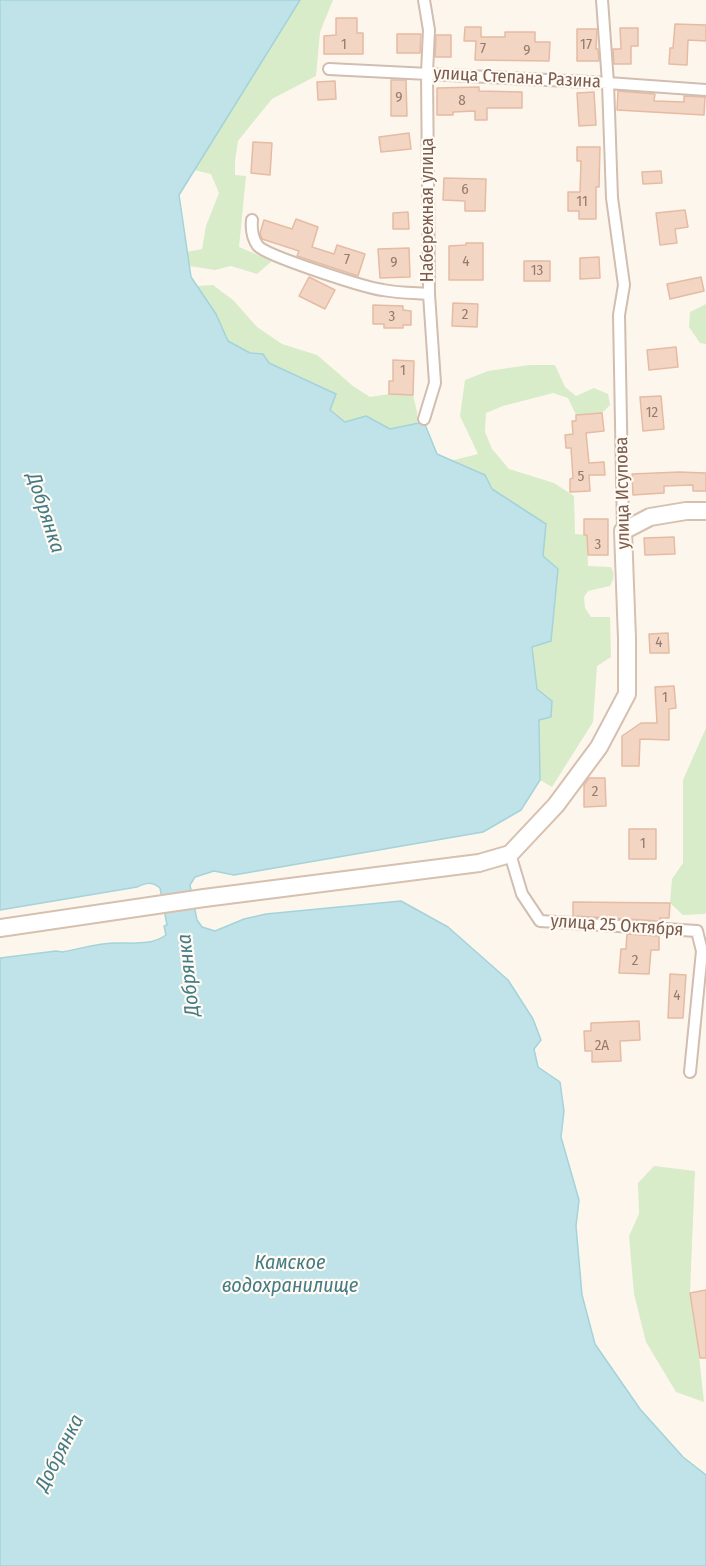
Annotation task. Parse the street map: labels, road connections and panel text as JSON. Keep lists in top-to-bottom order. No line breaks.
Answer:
{"streets":{"street":["улица Степана Разина","Набережная улица","улица Исупова","улица 25 Октября"]},"crossings":[["улица Степана Разина","Набережная улица"],["улица Степана Разина","улица Исупова"],["улица Исупова","улица 25 Октября"]],"water":["Добрянка","Камское водохранилище"],"house_numbers":["1","17","7","9","9","8","6","11","7","4","9","13","2","3","1","12","5","3","4","1","2","1","2","4","2А"]}
